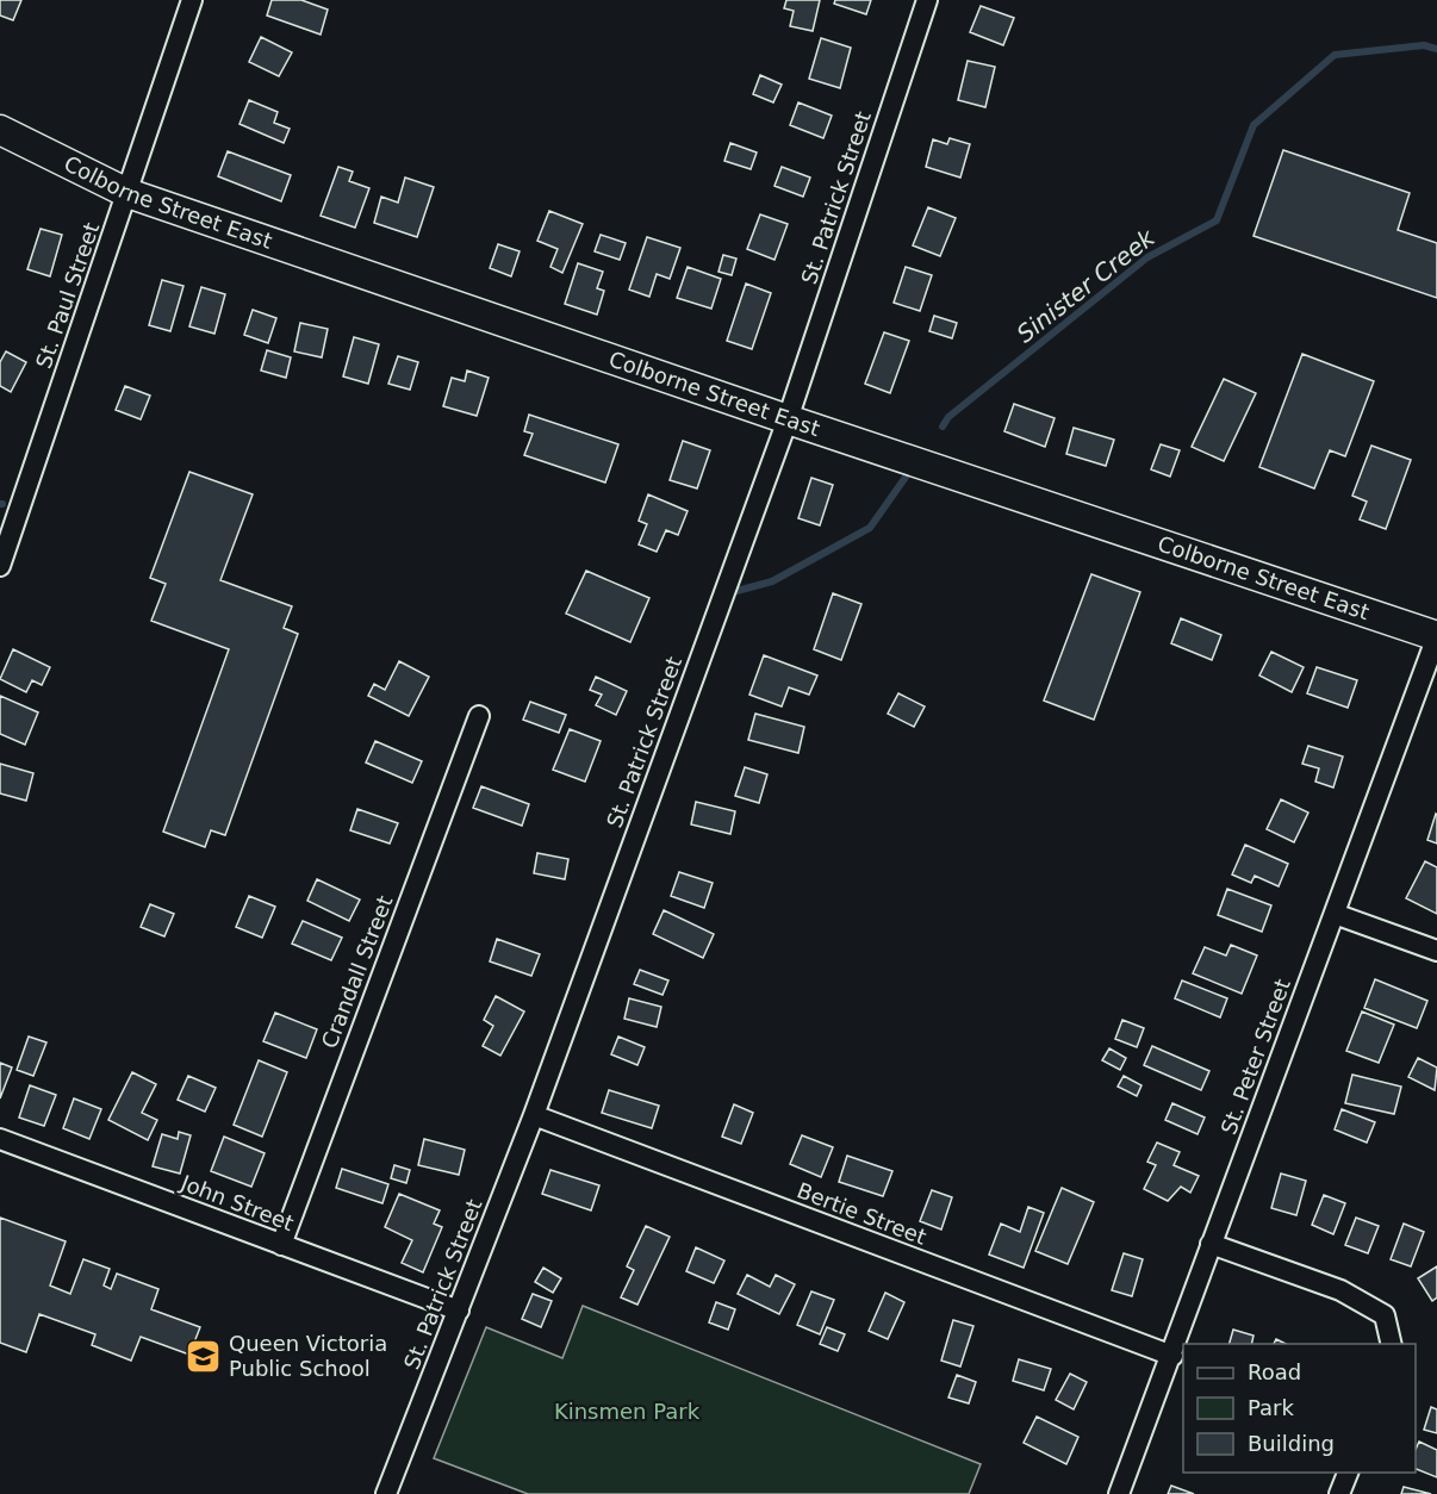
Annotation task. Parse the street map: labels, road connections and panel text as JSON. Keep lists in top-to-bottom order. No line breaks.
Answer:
{"streets":{"main road":["Colborne Street East"],"street":["St. Patrick Street","St. Paul Street","Crandall Street","St. Peter Street","John Street","Bertie Street"]},"crossings":[["St. Patrick Street","Colborne Street East"],["St. Patrick Street","John Street"],["St. Patrick Street","Bertie Street"],["Colborne Street East","St. Paul Street"],["Colborne Street East","St. Peter Street"],["Crandall Street","John Street"],["St. Peter Street","Bertie Street"]],"water":["Sinister Creek"],"parks":["Kinsmen Park"],"places":{"school or university":["Queen Victoria Public School"]},"legend":["Road","Park","Building"]}
